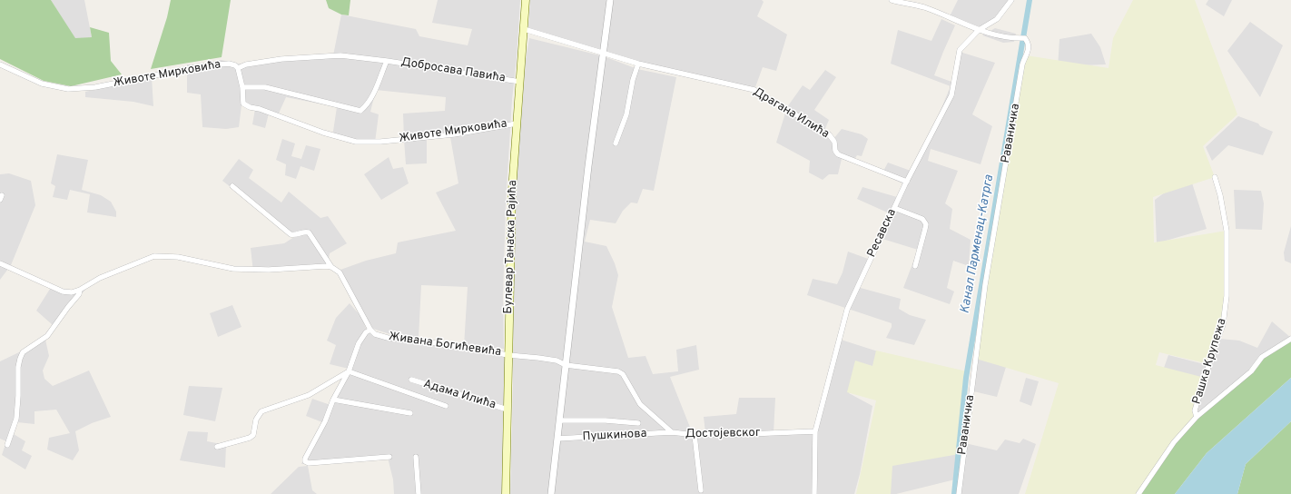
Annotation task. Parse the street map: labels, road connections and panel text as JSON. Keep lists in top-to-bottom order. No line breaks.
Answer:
{"streets":{"main road":["Булевар Танаска Рајића"],"street":["Добросава Павића","Животе Мирковића","Драгана Илића","Раваничка","Ресавска","Живана Богићевића","Рашка Крупежа","Адама Илића","Достојевског","Пушкинова"]},"crossings":[["Добросава Павића","Животе Мирковића"],["Добросава Павића","Булевар Танаска Рајића"],["Животе Мирковића","Булевар Танаска Рајића"],["Драгана Илића","Ресавска"],["Раваничка","Ресавска"],["Ресавска","Достојевског"],["Булевар Танаска Рајића","Живана Богићевића"],["Булевар Танаска Рајића","Адама Илића"],["Булевар Танаска Рајића","Достојевског"],["Живана Богићевића","Достојевског"],["Достојевског","Пушкинова"]],"water":["Канал Парменац-Катрга"]}
